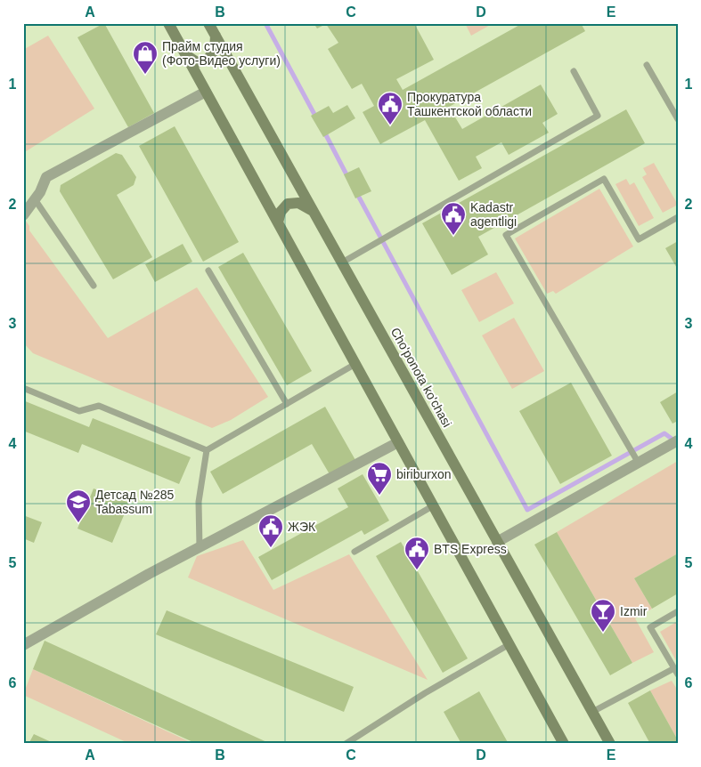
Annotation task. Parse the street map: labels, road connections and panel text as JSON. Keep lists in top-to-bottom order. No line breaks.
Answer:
{"streets":{"main road":["Cho'ponota ko'chasi"]},"places":{"shop":["Прайм студия (Фото-Видео услуги)"],"public building":["Прокуратура Ташкентской области","Kadastr agentligi","ЖЭК","BTS Express"],"supermarket":["biriburxon"],"school or university":["Детсад №285 Tabassum"],"bar":["Izmir"]},"grid":{"columns":["A","B","C","D","E"],"rows":["1","2","3","4","5","6"]}}
